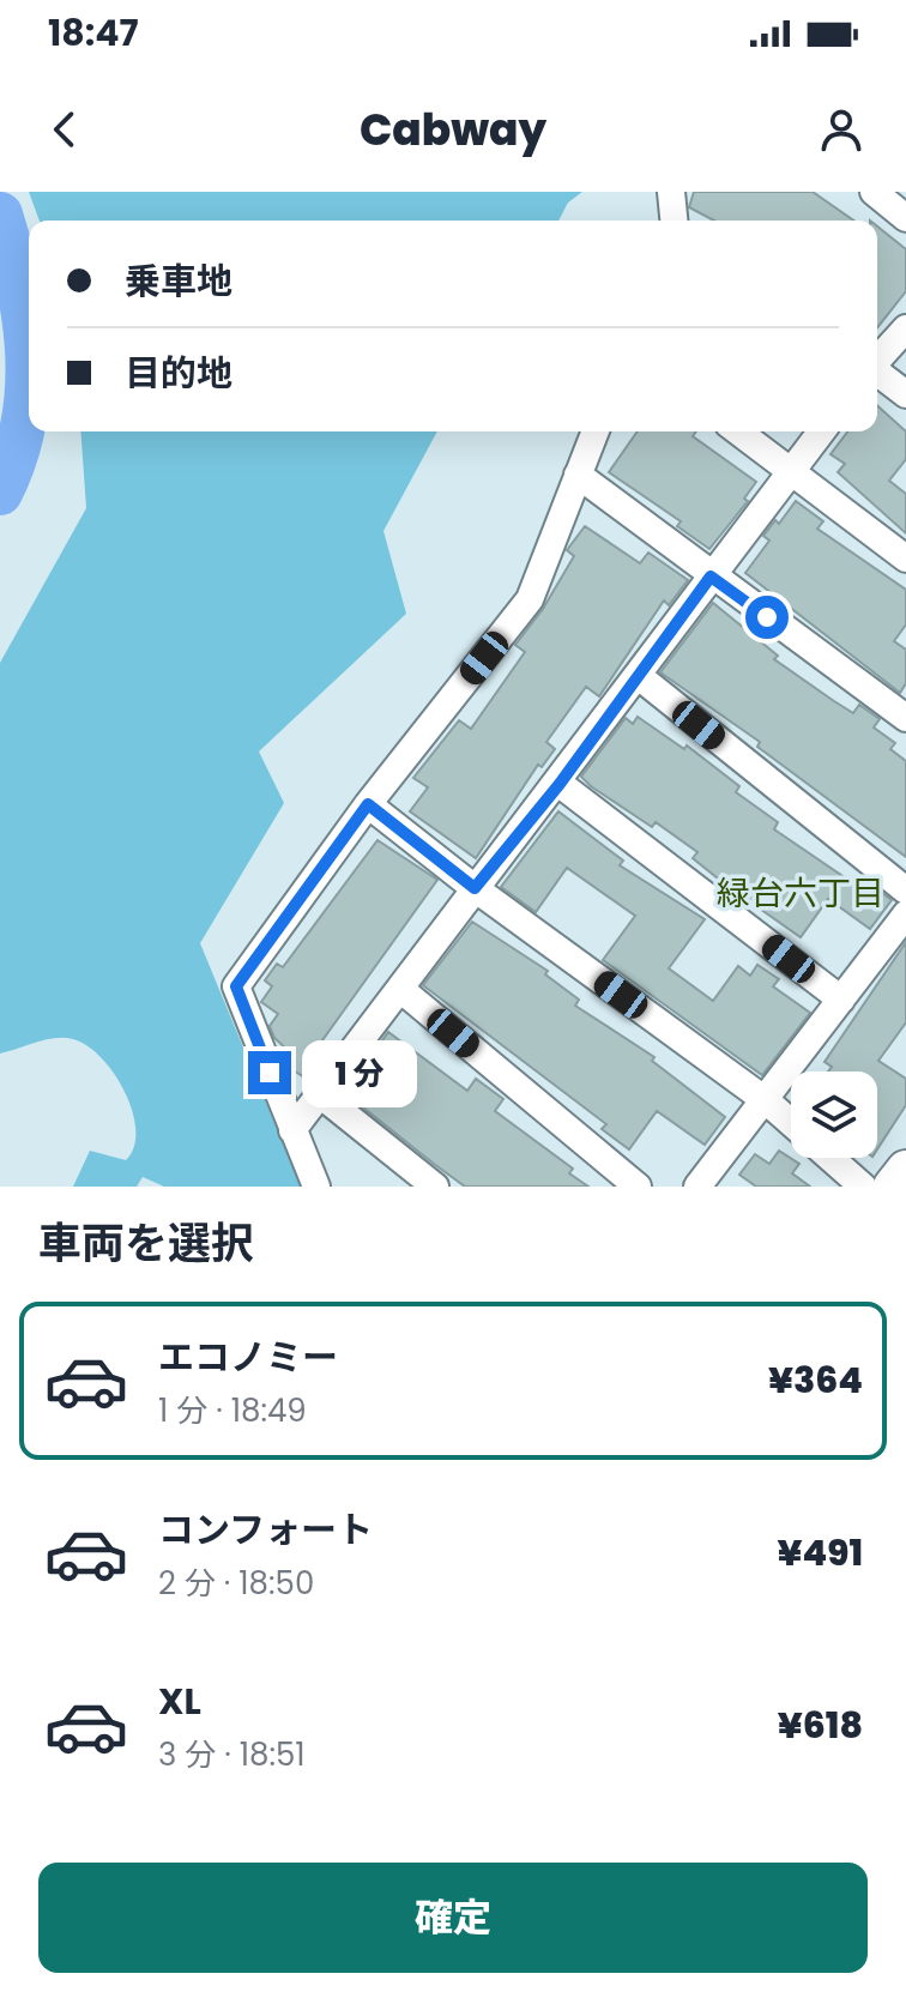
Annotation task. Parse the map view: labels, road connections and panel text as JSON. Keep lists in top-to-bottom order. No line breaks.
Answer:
{"districts":["緑台六丁目"],"page":{"status":"18:47","header":"Cabway","banner":["乗車地","目的地"],"bubble":"1 分","heading":"車両を選択","list":[{"name":"エコノミー","note":"1 分 · 18:49","value":"¥364"},{"name":"コンフォート","note":"2 分 · 18:50","value":"¥491"},{"name":"XL","note":"3 分 · 18:51","value":"¥618"}],"buttons":"確定"}}
